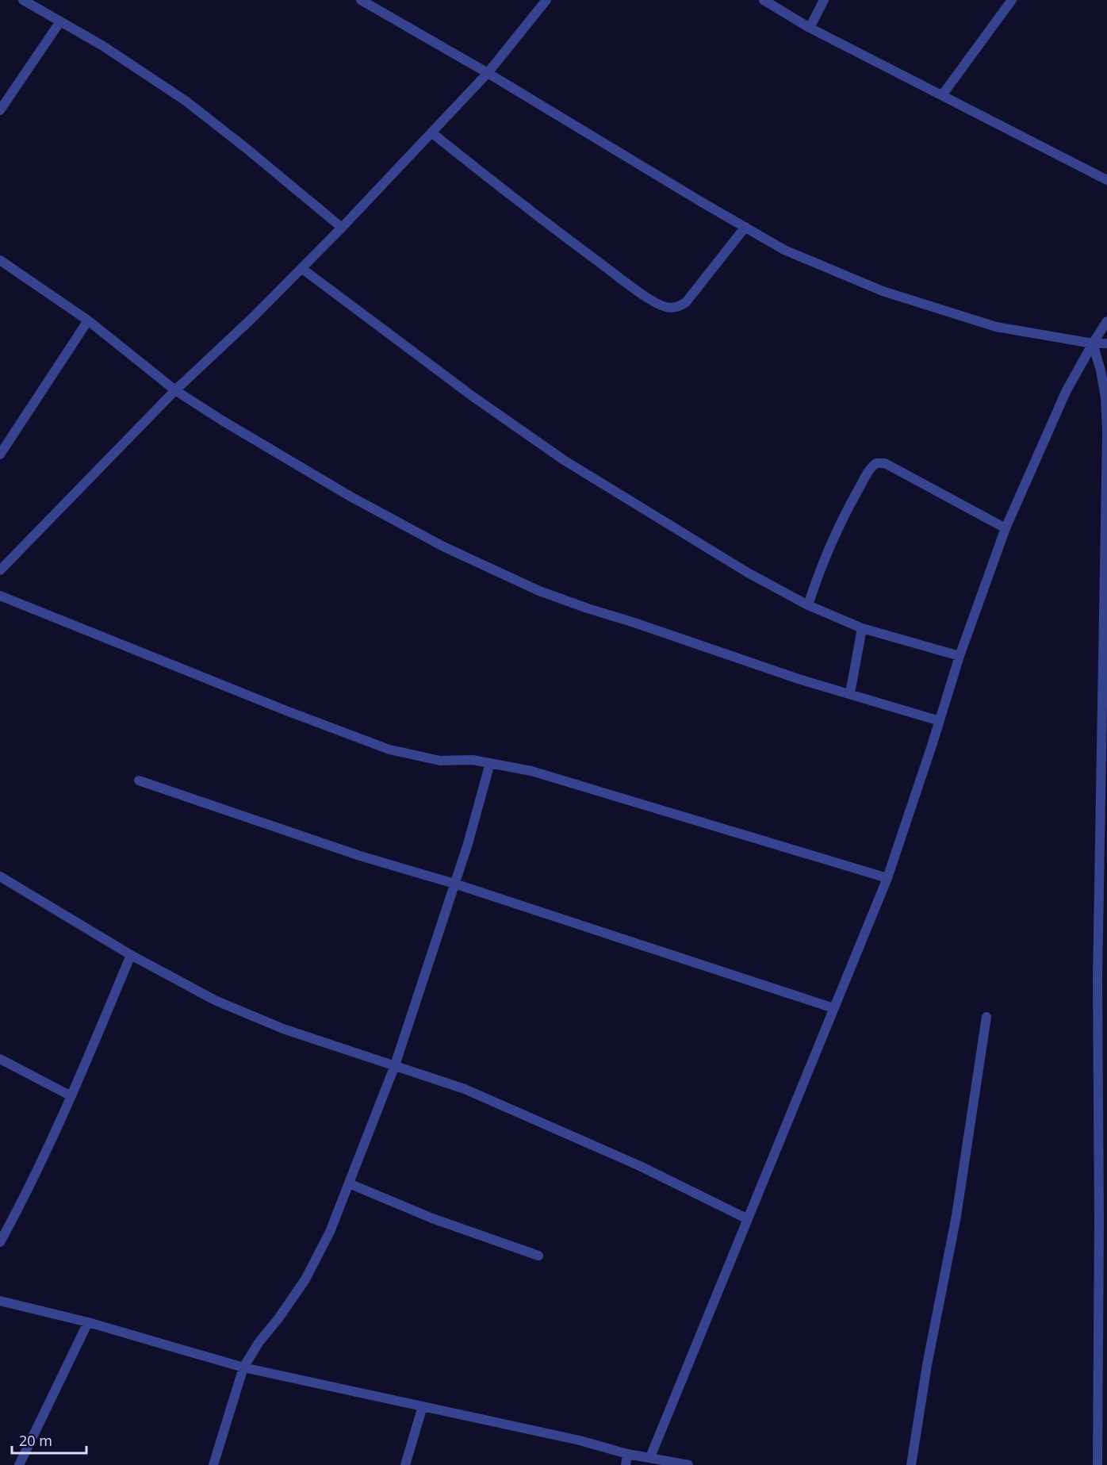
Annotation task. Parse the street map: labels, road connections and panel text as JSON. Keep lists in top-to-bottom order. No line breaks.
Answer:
{"scale_bar":"20 m"}
